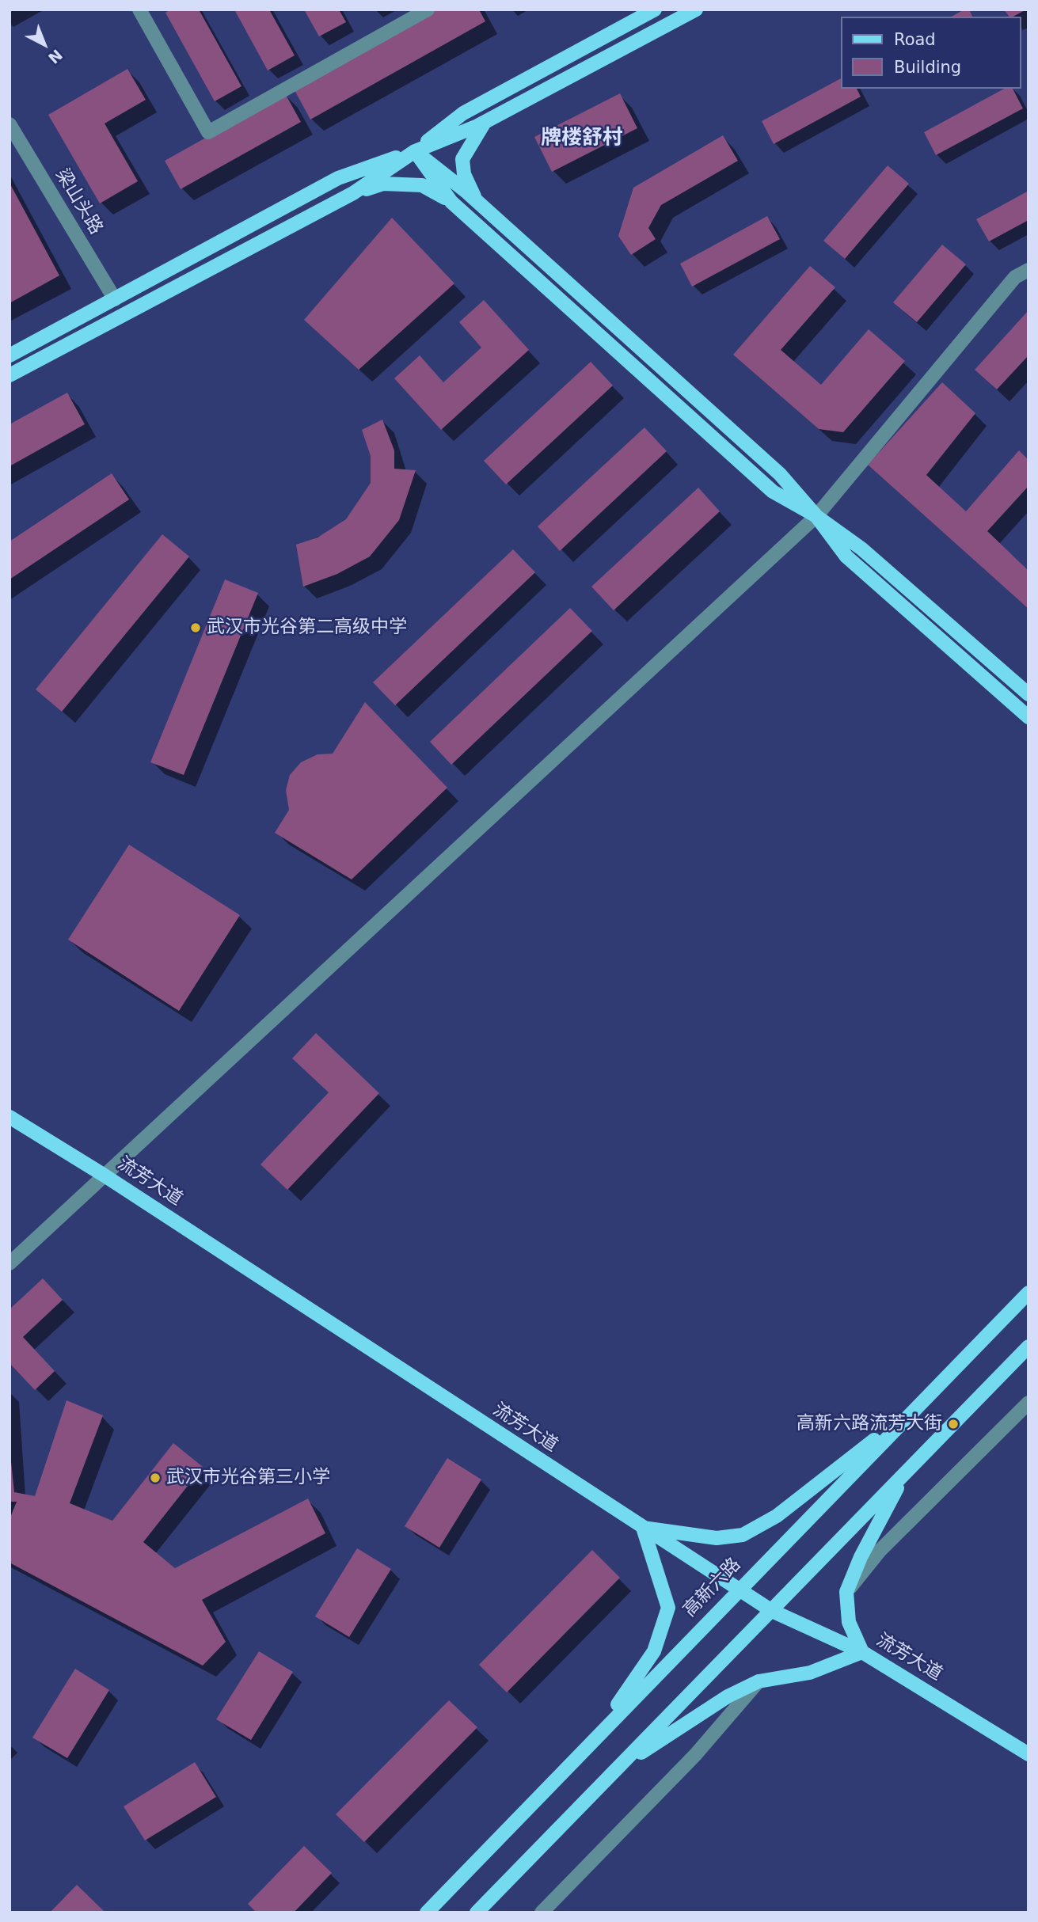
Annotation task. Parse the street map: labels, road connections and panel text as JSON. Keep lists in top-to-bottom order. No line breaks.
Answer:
{"streets":{"main road":["流芳大道","高新六路"],"street":["梁山头路"]},"crossings":[["流芳大道","高新六路"]],"districts":["牌楼舒村"],"places":["武汉市光谷第二高级中学","高新六路流芳大街","武汉市光谷第三小学"],"legend":["Road","Building"],"north":"bottom right"}
